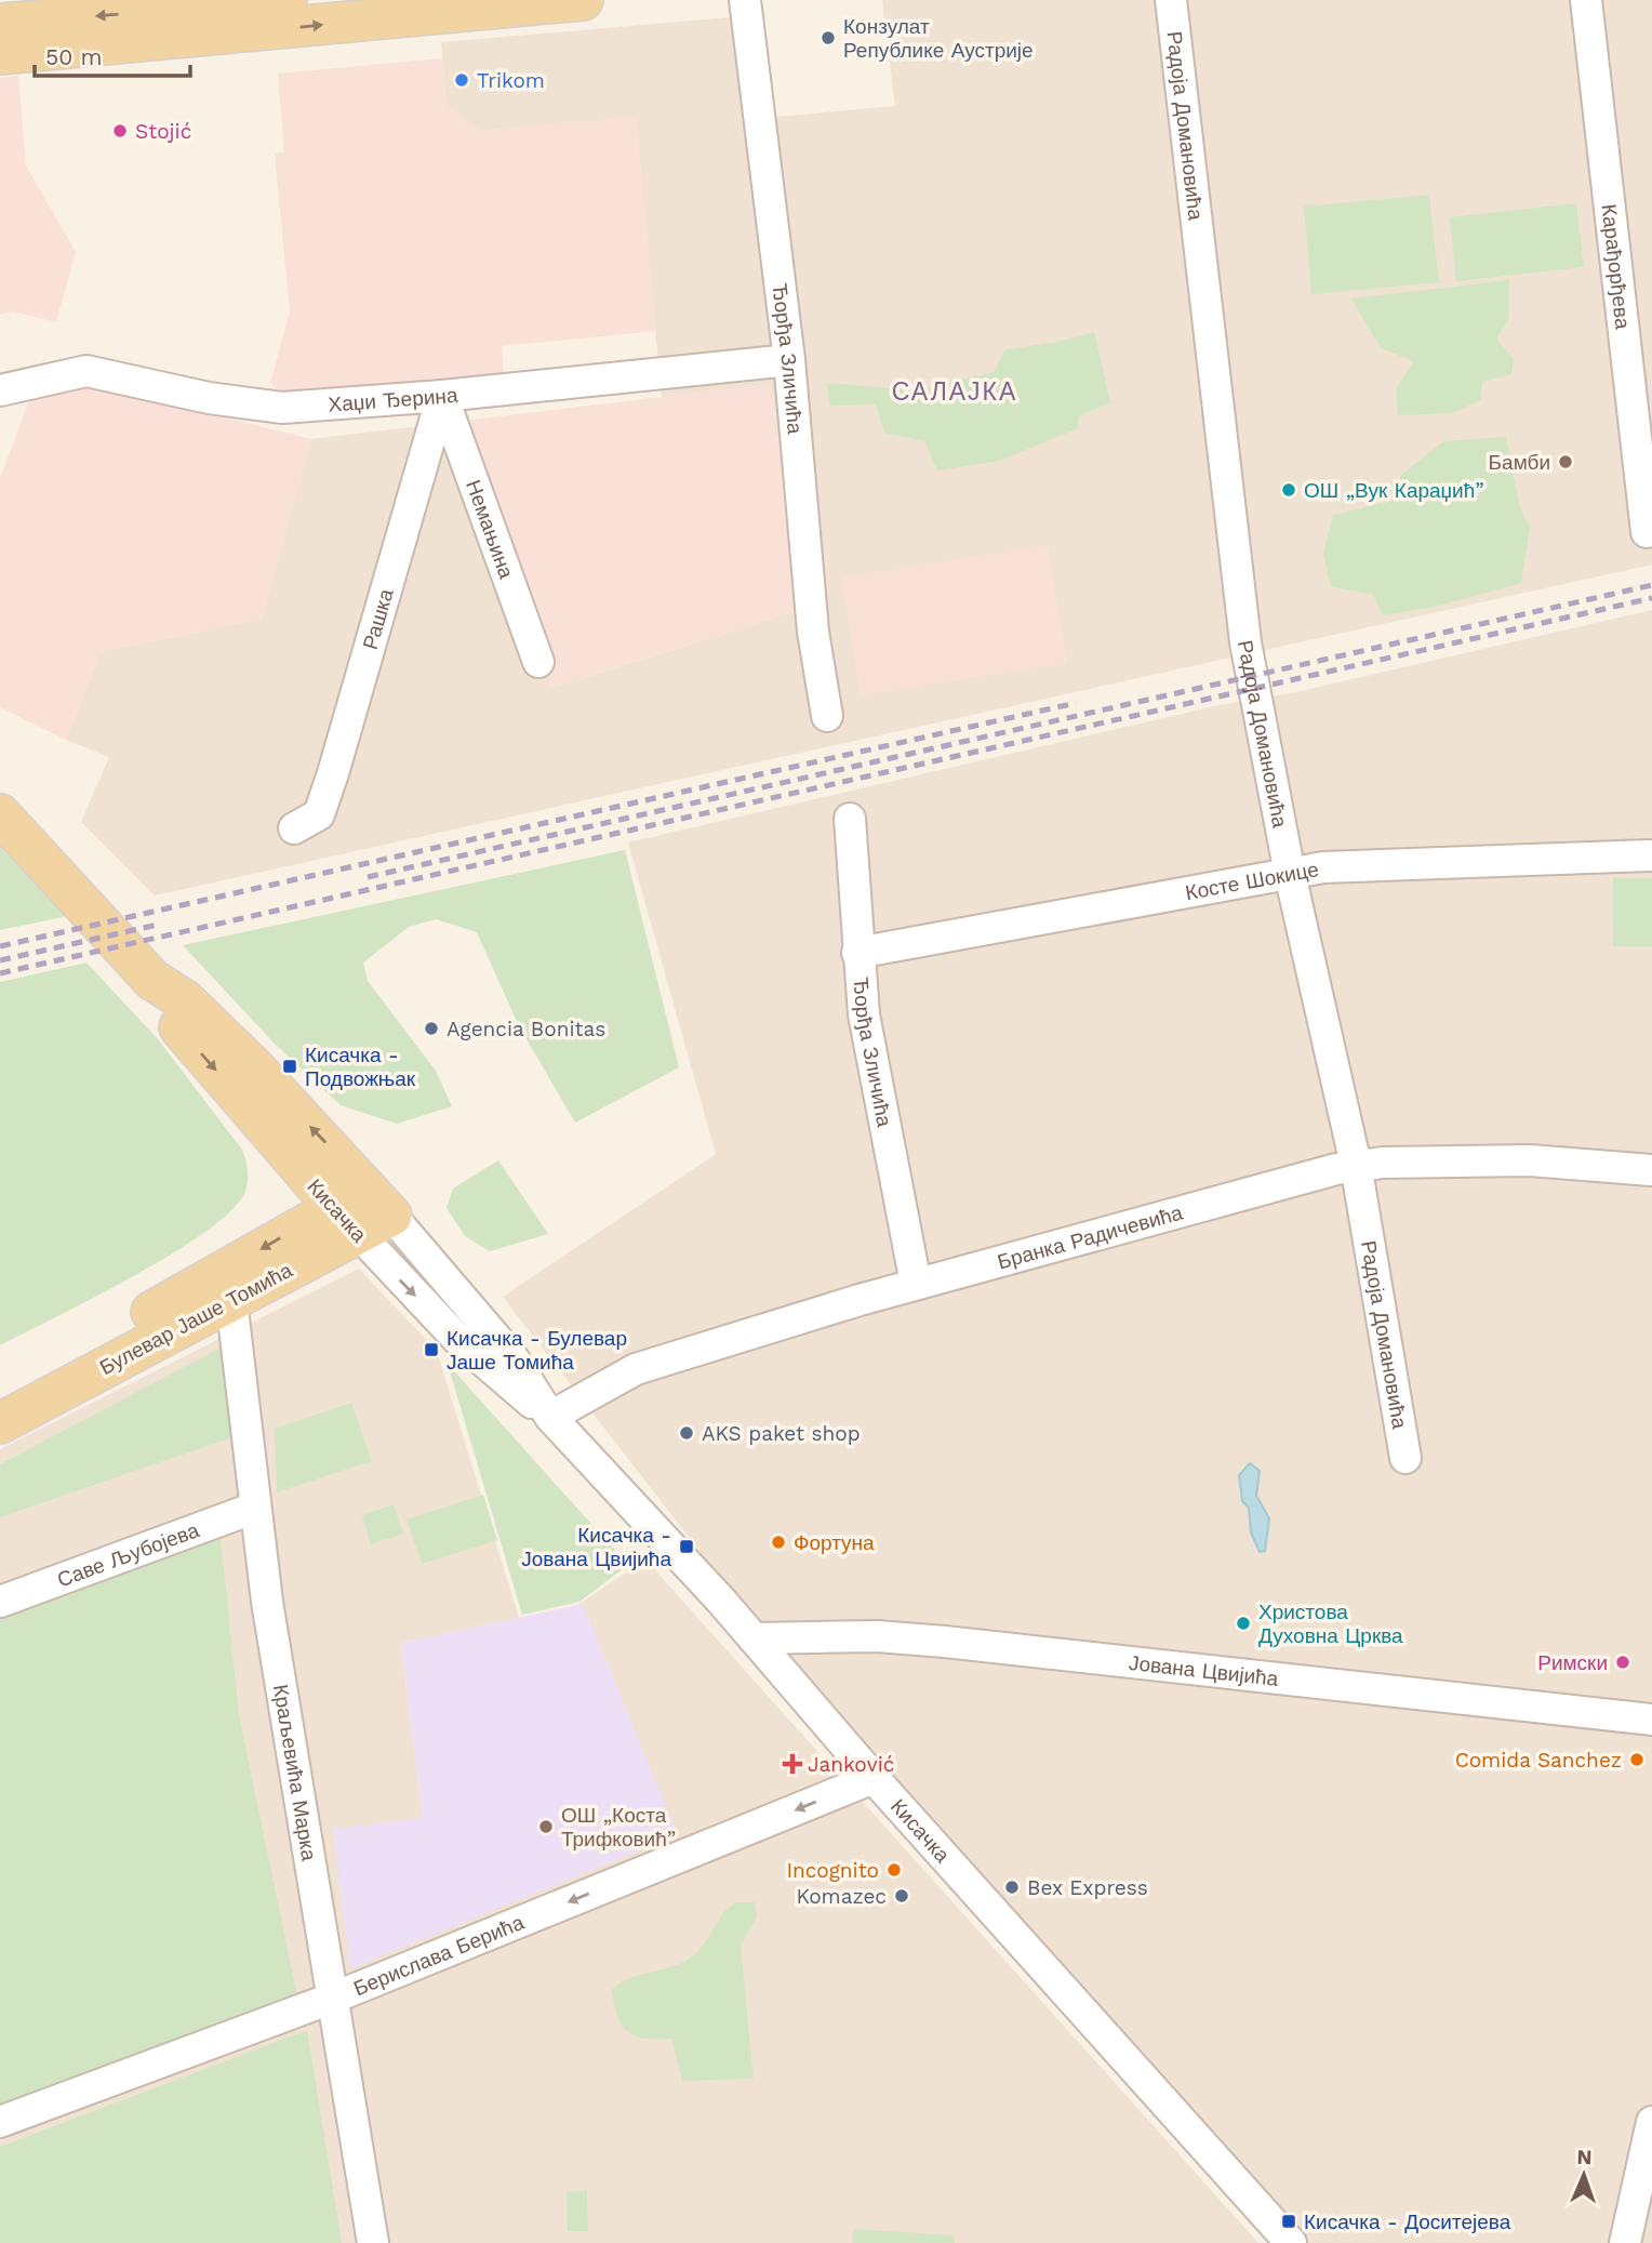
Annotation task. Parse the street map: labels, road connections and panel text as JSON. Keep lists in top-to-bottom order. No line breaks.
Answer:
{"streets":{"main road":["Кисачка","Булевар Јаше Томића"],"street":["Радоја Домановића","Карађорђева","Ђорђа Зличића","Хаџи Ђерина","Немањина","Рашка","Косте Шокице","Бранка Радичевића","Саве Љубојева","Јована Цвијића","Краљевића Марка","Берислава Берића"]},"crossings":[["Радоја Домановића","Косте Шокице"],["Радоја Домановића","Бранка Радичевића"],["Ђорђа Зличића","Хаџи Ђерина"],["Ђорђа Зличића","Косте Шокице"],["Ђорђа Зличића","Бранка Радичевића"],["Хаџи Ђерина","Немањина"],["Хаџи Ђерина","Рашка"],["Немањина","Рашка"],["Кисачка","Бранка Радичевића"],["Кисачка","Булевар Јаше Томића"],["Кисачка","Јована Цвијића"],["Кисачка","Берислава Берића"],["Булевар Јаше Томића","Краљевића Марка"],["Саве Љубојева","Краљевића Марка"],["Краљевића Марка","Берислава Берића"]],"one_way":["Берислава Берића"],"districts":["САЛАЈКА"],"places":{"other":["Конзулат Републике Аустрије","Trikom","Stojić","Бамби","ОШ „Вук Караџић”","Agencia Bonitas","AKS paket shop","Фортуна","Христова Духовна Црква","Римски","Comida Sanchez","ОШ „Коста Трифковић”","Incognito","Bex Express","Komazec"],"transit":["Кисачка - Подвожњак","Кисачка - Булевар Јаше Томића","Кисачка - Јована Цвијића","Кисачка - Доситејева"],"health":["Janković"]},"scale_bar":"50 m","north":"top"}
